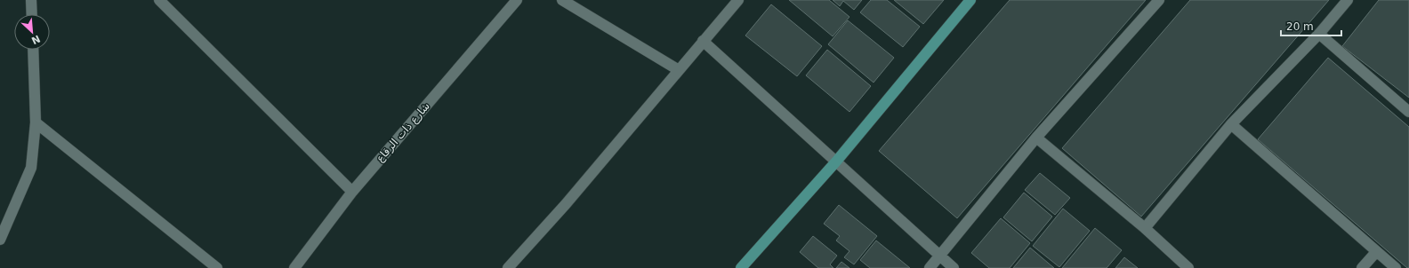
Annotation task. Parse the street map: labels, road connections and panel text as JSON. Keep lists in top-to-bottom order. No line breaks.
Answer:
{"streets":{"street":["شارع ذات الرقاع"]},"scale_bar":"20 m","north":"bottom right"}
